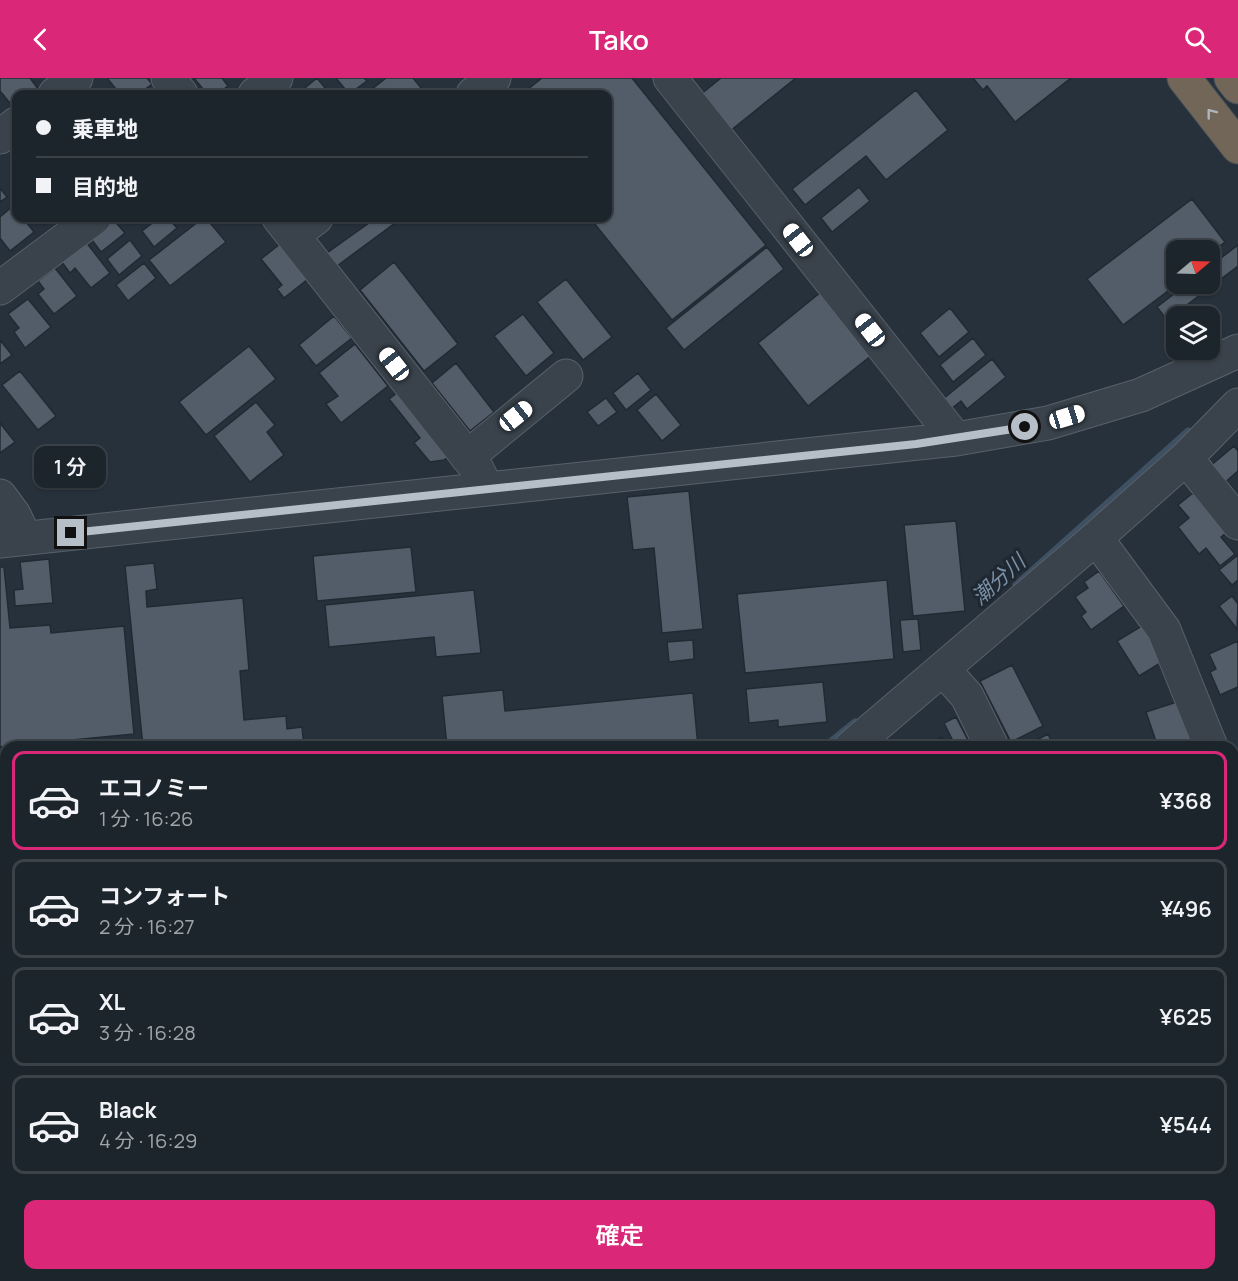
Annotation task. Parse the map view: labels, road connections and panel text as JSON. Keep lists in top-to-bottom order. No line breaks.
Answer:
{"water":["潮分川"],"north":"right","page":{"header":"Tako","banner":["乗車地","目的地"],"bubble":"1 分","list":[{"name":"エコノミー","note":"1 分 · 16:26","value":"¥368"},{"name":"コンフォート","note":"2 分 · 16:27","value":"¥496"},{"name":"XL","note":"3 分 · 16:28","value":"¥625"},{"name":"Black","note":"4 分 · 16:29","value":"¥544"}],"buttons":"確定"}}
